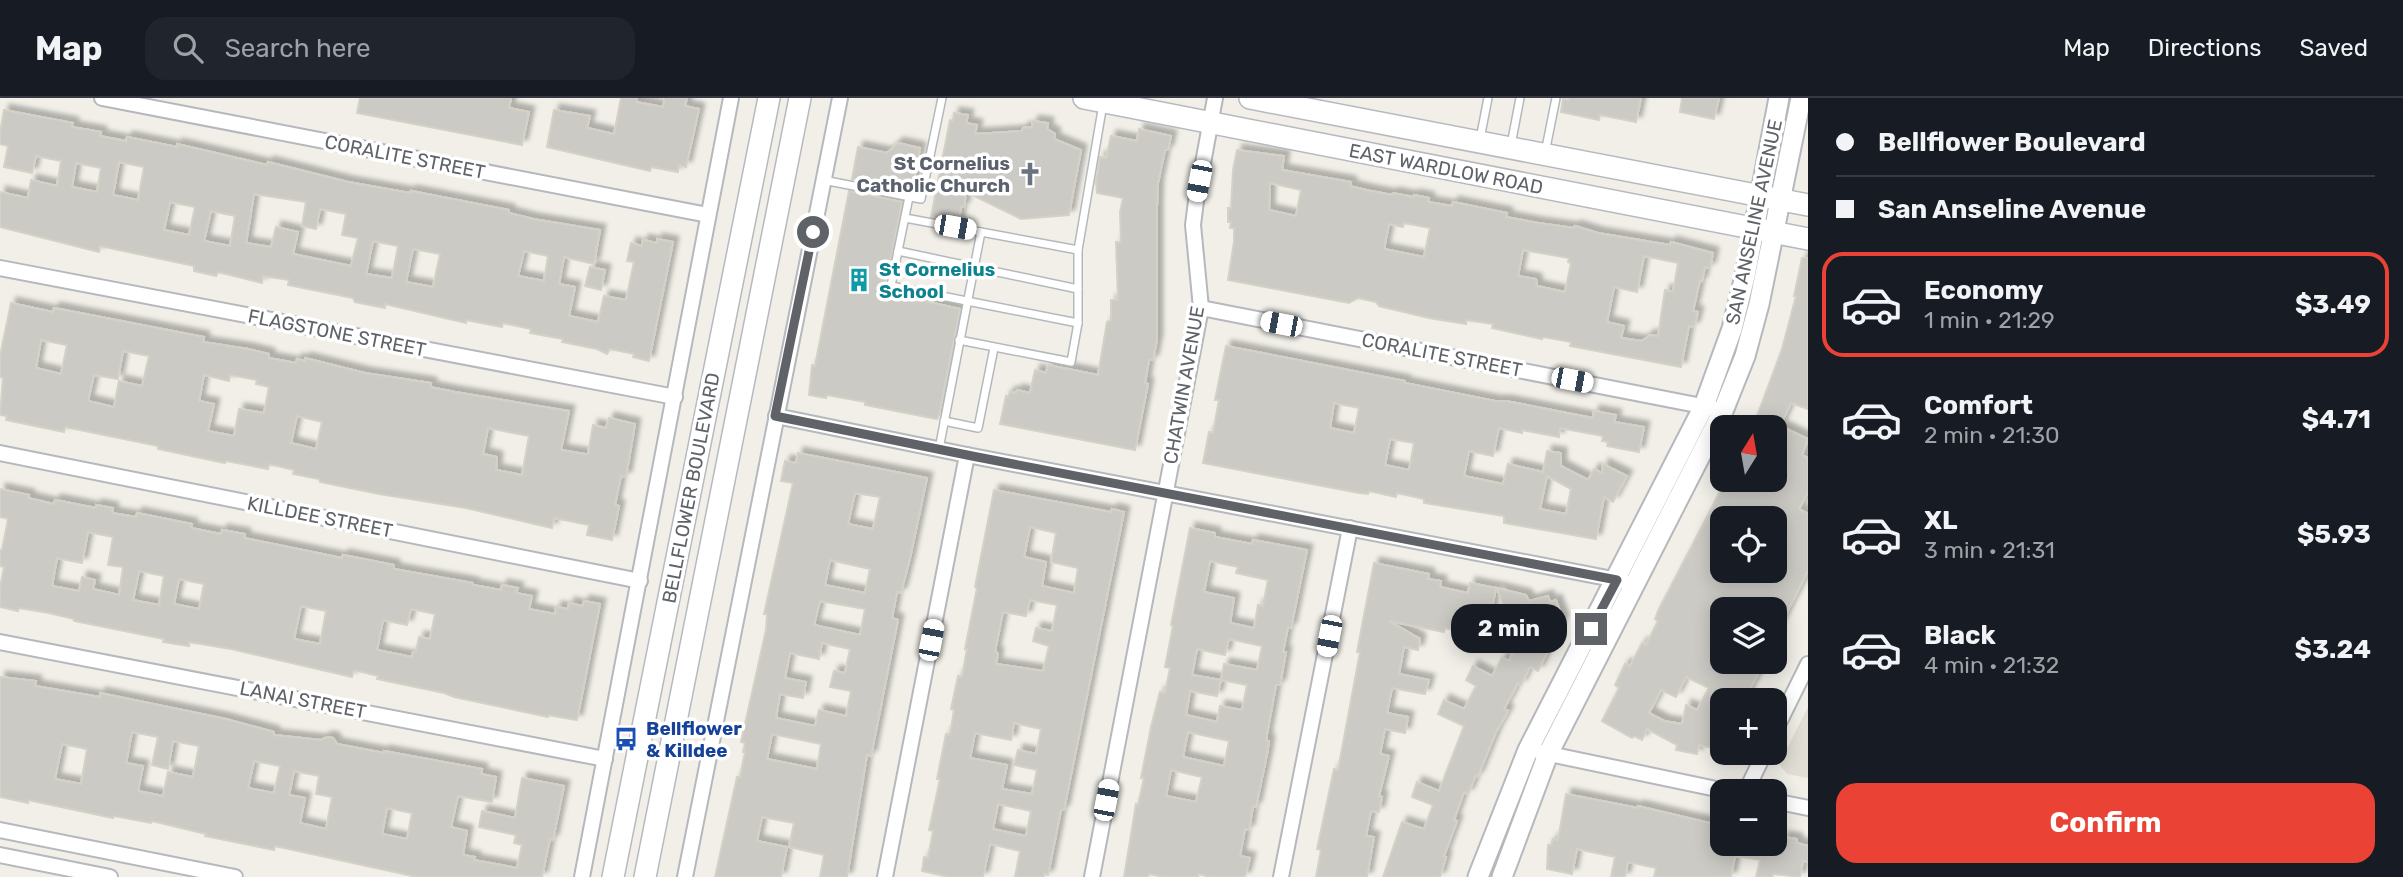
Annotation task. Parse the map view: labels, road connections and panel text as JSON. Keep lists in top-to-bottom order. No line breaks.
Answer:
{"streets":{"main road":["EAST WARDLOW ROAD","BELLFLOWER BOULEVARD"],"street":["CORALITE STREET","SAN ANSELINE AVENUE","FLAGSTONE STREET","CHATWIN AVENUE","KILLDEE STREET","LANAI STREET"]},"crossings":[["CORALITE STREET","SAN ANSELINE AVENUE"],["CORALITE STREET","CHATWIN AVENUE"],["CORALITE STREET","BELLFLOWER BOULEVARD"],["EAST WARDLOW ROAD","SAN ANSELINE AVENUE"],["EAST WARDLOW ROAD","CHATWIN AVENUE"],["FLAGSTONE STREET","BELLFLOWER BOULEVARD"],["BELLFLOWER BOULEVARD","KILLDEE STREET"],["BELLFLOWER BOULEVARD","LANAI STREET"]],"places":{"church":["St Cornelius Catholic Church"],"building":["St Cornelius School"],"bus stop":["Bellflower & Killdee"]},"north":"top","page":{"header":"Map","search":"Search here","nav":["Map","Directions","Saved"],"banner":["Bellflower Boulevard","San Anseline Avenue"],"list":[{"name":"Economy","note":"1 min · 21:29","value":"$3.49"},{"name":"Comfort","note":"2 min · 21:30","value":"$4.71"},{"name":"XL","note":"3 min · 21:31","value":"$5.93"},{"name":"Black","note":"4 min · 21:32","value":"$3.24"}],"map_buttons":["+","−"],"bubble":"2 min","buttons":"Confirm"}}
